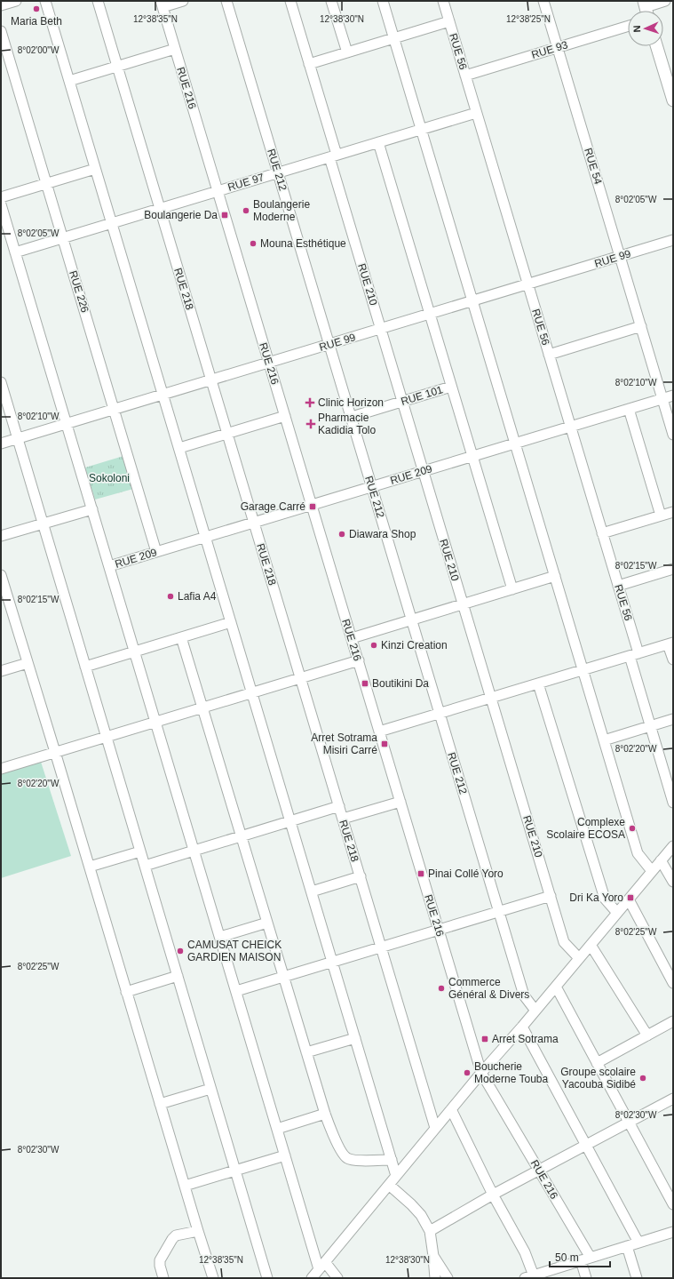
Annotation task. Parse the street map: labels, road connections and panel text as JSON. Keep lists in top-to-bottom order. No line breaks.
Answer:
{"streets":{"street":["RUE 93","RUE 56","RUE 216","RUE 54","RUE 212","RUE 97","RUE 99","RUE 210","RUE 218","RUE 226","RUE 101","RUE 209"]},"crossings":[["RUE 93","RUE 56"],["RUE 93","RUE 54"],["RUE 56","RUE 97"],["RUE 56","RUE 99"],["RUE 56","RUE 209"],["RUE 216","RUE 97"],["RUE 216","RUE 99"],["RUE 216","RUE 209"],["RUE 54","RUE 99"],["RUE 54","RUE 209"],["RUE 212","RUE 97"],["RUE 212","RUE 99"],["RUE 212","RUE 101"],["RUE 212","RUE 209"],["RUE 97","RUE 210"],["RUE 97","RUE 218"],["RUE 97","RUE 226"],["RUE 99","RUE 210"],["RUE 99","RUE 218"],["RUE 99","RUE 226"],["RUE 210","RUE 101"],["RUE 210","RUE 209"],["RUE 218","RUE 209"],["RUE 226","RUE 209"]],"parks":["Sokoloni"],"places":{"other":["Maria Beth","Boulangerie Moderne","Mouna Esthétique","Diawara Shop","Lafia A4","Kinzi Creation","Complexe Scolaire ECOSA","CAMUSAT CHEICK GARDIEN MAISON","Commerce Général & Divers","Boucherie Moderne Touba","Groupe scolaire Yacouba Sidibé"],"transit":["Boulangerie Da","Garage Carré","Boutikini Da","Arret Sotrama Misiri Carré","Pinai Collé Yoro","Dri Ka Yoro","Arret Sotrama"],"health":["Clinic Horizon","Pharmacie Kadidia Tolo"]},"scale_bar":"50 m","north":"left","coordinates":["12°38'35\"N","12°38'30\"N","12°38'25\"N","8°02'00\"W","8°02'05\"W","8°02'10\"W","8°02'15\"W","8°02'20\"W","8°02'25\"W","8°02'30\"W"]}
